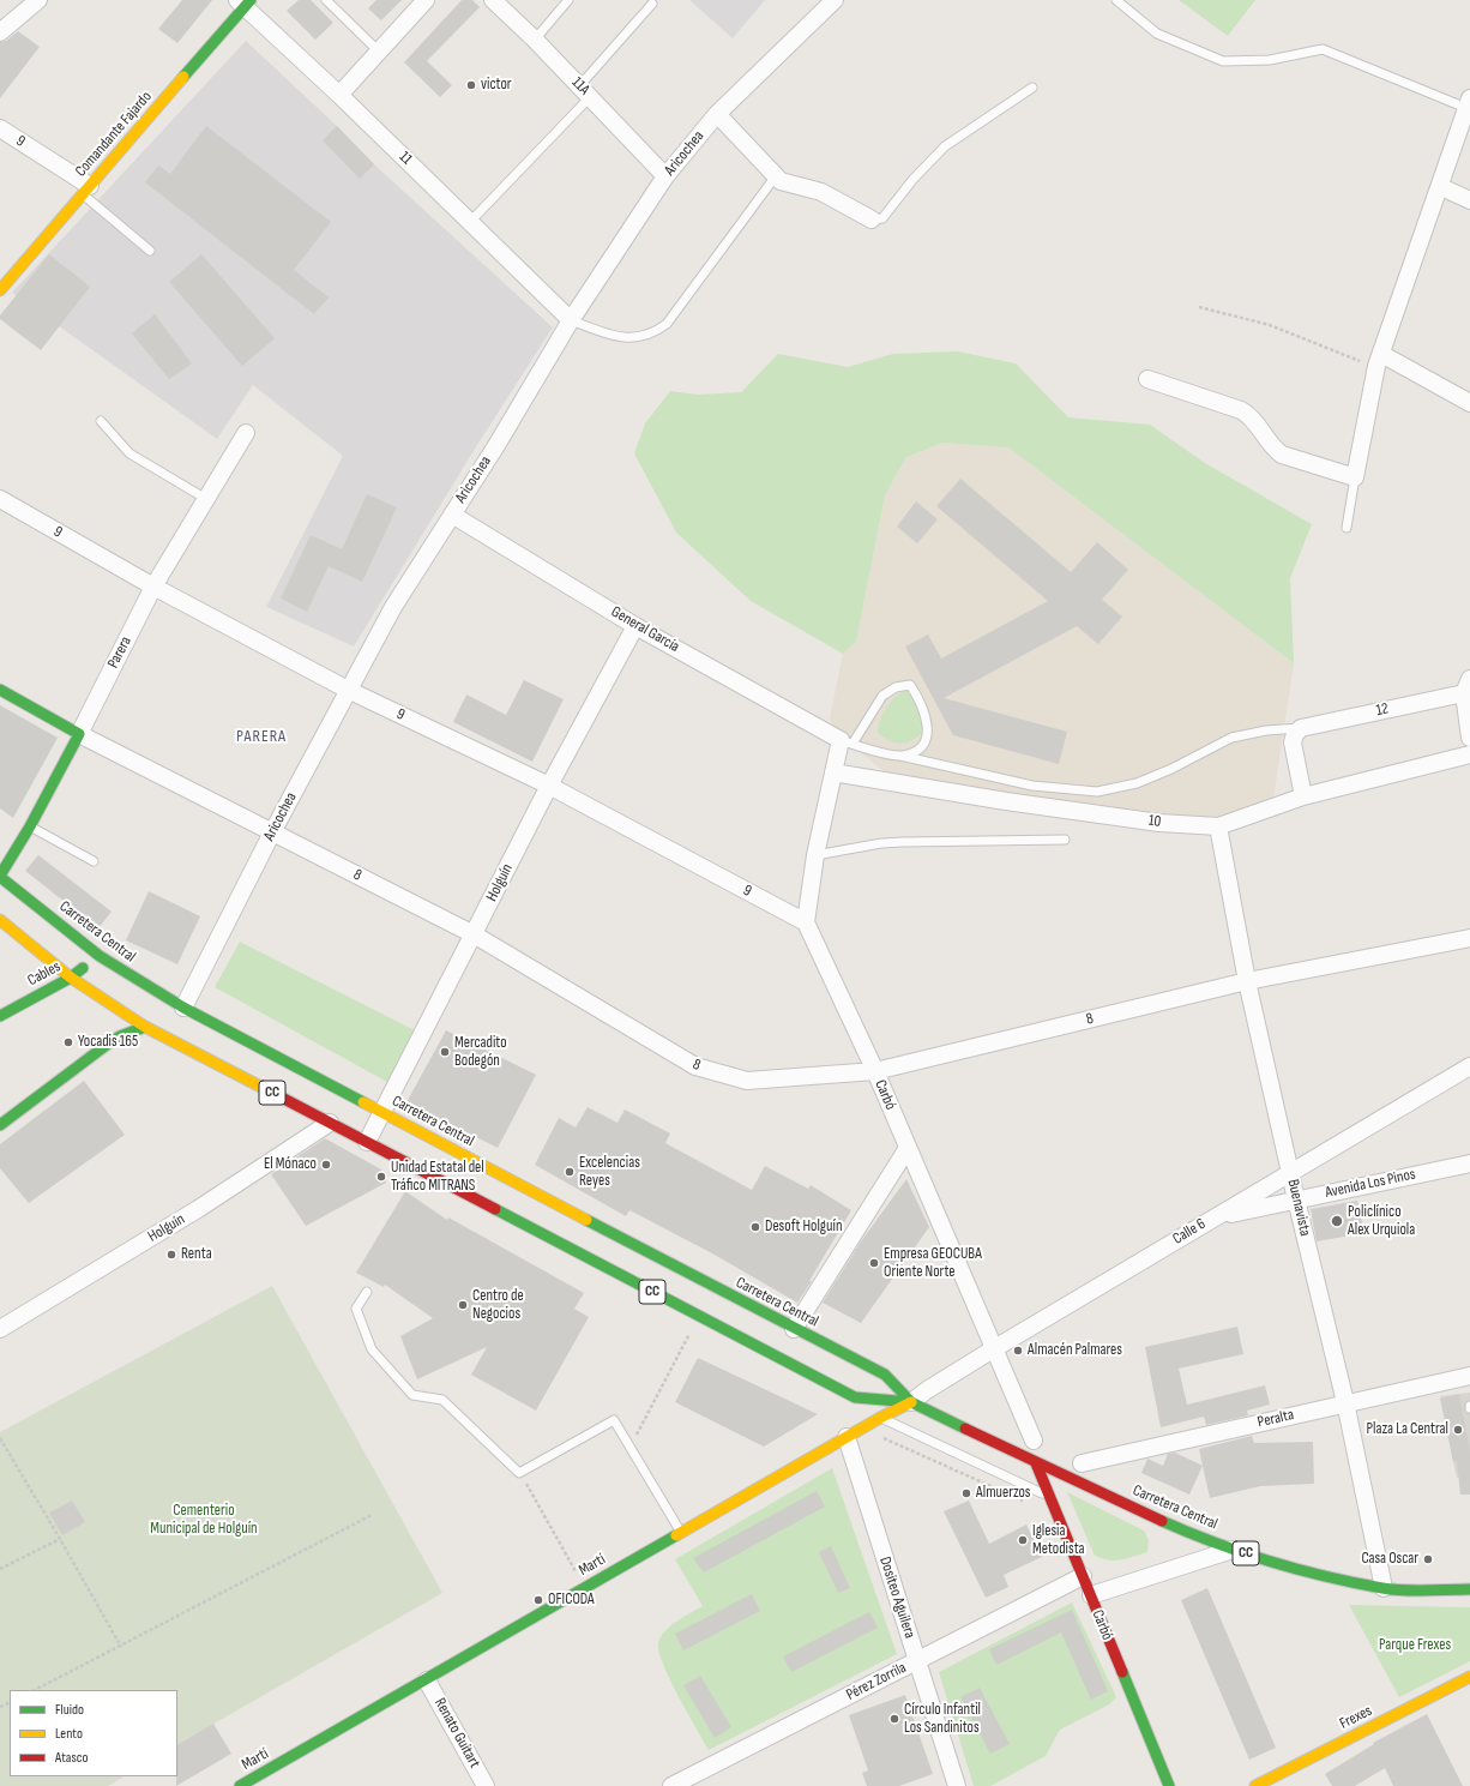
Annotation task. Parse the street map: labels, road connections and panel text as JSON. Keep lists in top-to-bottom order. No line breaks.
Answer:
{"streets":{"main road":["Comandante Fajardo","Parera","8","Carretera Central","Cables","CC","Carbó","Martí","Frexes"],"street":["11A","9","Aricochea","11","General García","12","10","Holguín","Avenida Los Pinos","Buenavista","Calle 6","Peralta","Dositeo Aguilera","Pérez Zorrila","Renato Guitart"]},"crossings":[["11A","Aricochea"],["Comandante Fajardo","9"],["Comandante Fajardo","11"],["9","Aricochea"],["9","Parera"],["9","Holguín"],["9","Carbó"],["Aricochea","11"],["Aricochea","General García"],["Aricochea","8"],["Aricochea","Carretera Central"],["General García","Holguín"],["Parera","8"],["Parera","Carretera Central"],["10","Buenavista"],["8","Holguín"],["8","Carbó"],["8","Buenavista"],["Holguín","Carretera Central"],["Carretera Central","Cables"],["Carretera Central","Carbó"],["Carretera Central","Buenavista"],["Carretera Central","Calle 6"],["Carretera Central","Martí"],["Carbó","Calle 6"],["Carbó","Pérez Zorrila"],["Avenida Los Pinos","Buenavista"],["Avenida Los Pinos","Calle 6"],["Buenavista","Calle 6"],["Buenavista","Peralta"],["Calle 6","Martí"],["Martí","Dositeo Aguilera"],["Martí","Renato Guitart"],["Dositeo Aguilera","Pérez Zorrila"]],"districts":["PARERA"],"parks":["Cementerio Municipal de Holguín","Parque Frexes"],"places":["victor","Yocadis 165","Mercadito Bodegón","El Mónaco","Excelencias Reyes","Unidad Estatal del Tráfico MITRANS","Policlínico Alex Urquiola","Desoft Holguín","Renta","Empresa GEOCUBA Oriente Norte","Centro de Negocios","Almacén Palmares","Plaza La Central","Almuerzos","Iglesia Metodista","Casa Oscar","OFICODA","Círculo Infantil Los Sandinitos"],"legend":["Fluido","Lento","Atasco"]}
